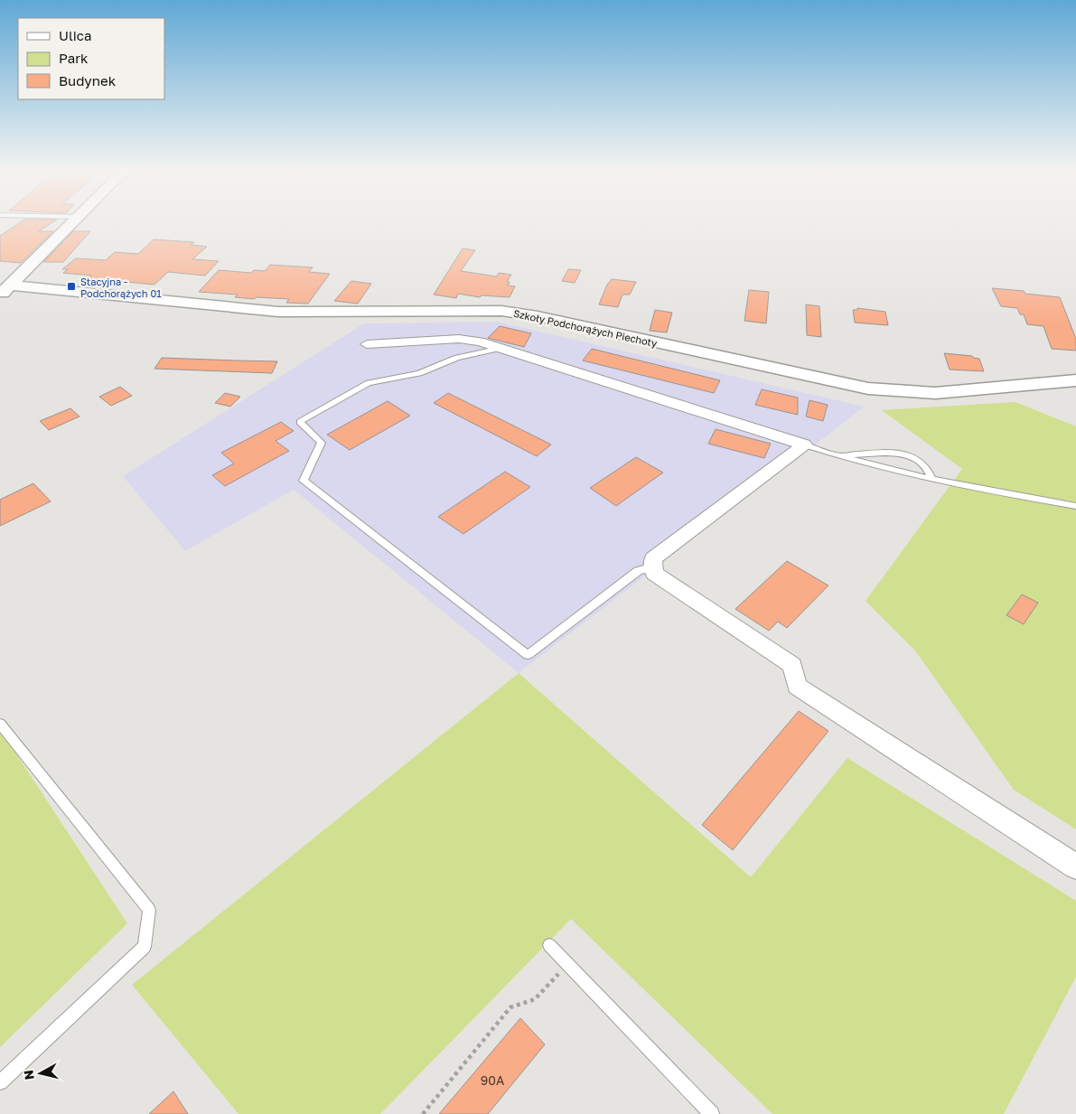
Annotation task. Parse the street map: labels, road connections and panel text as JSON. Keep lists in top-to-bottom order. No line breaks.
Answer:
{"streets":{"street":["Szkoły Podchorążych Piechoty"]},"places":{"transit":["Stacyjna - Podchorążych 01"]},"house_numbers":["90A"],"legend":["Ulica","Park","Budynek"],"north":"left"}
